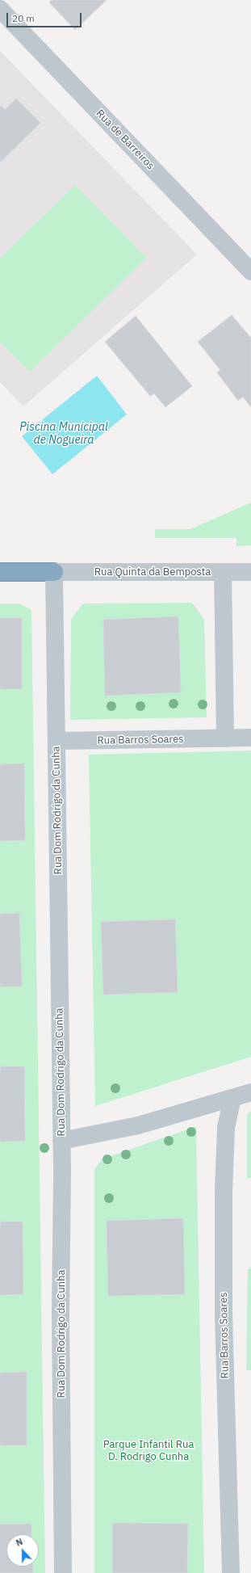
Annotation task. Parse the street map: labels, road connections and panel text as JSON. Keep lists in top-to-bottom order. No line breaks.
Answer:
{"streets":{"street":["Rua de Barreiros","Rua Quinta da Bemposta","Rua Barros Soares","Rua Dom Rodrigo da Cunha"]},"crossings":[["Rua Quinta da Bemposta","Rua Dom Rodrigo da Cunha"],["Rua Barros Soares","Rua Dom Rodrigo da Cunha"]],"water":["Piscina Municipal de Nogueira"],"parks":["Parque Infantil Rua D. Rodrigo Cunha"],"scale_bar":"20 m","north":"top"}
